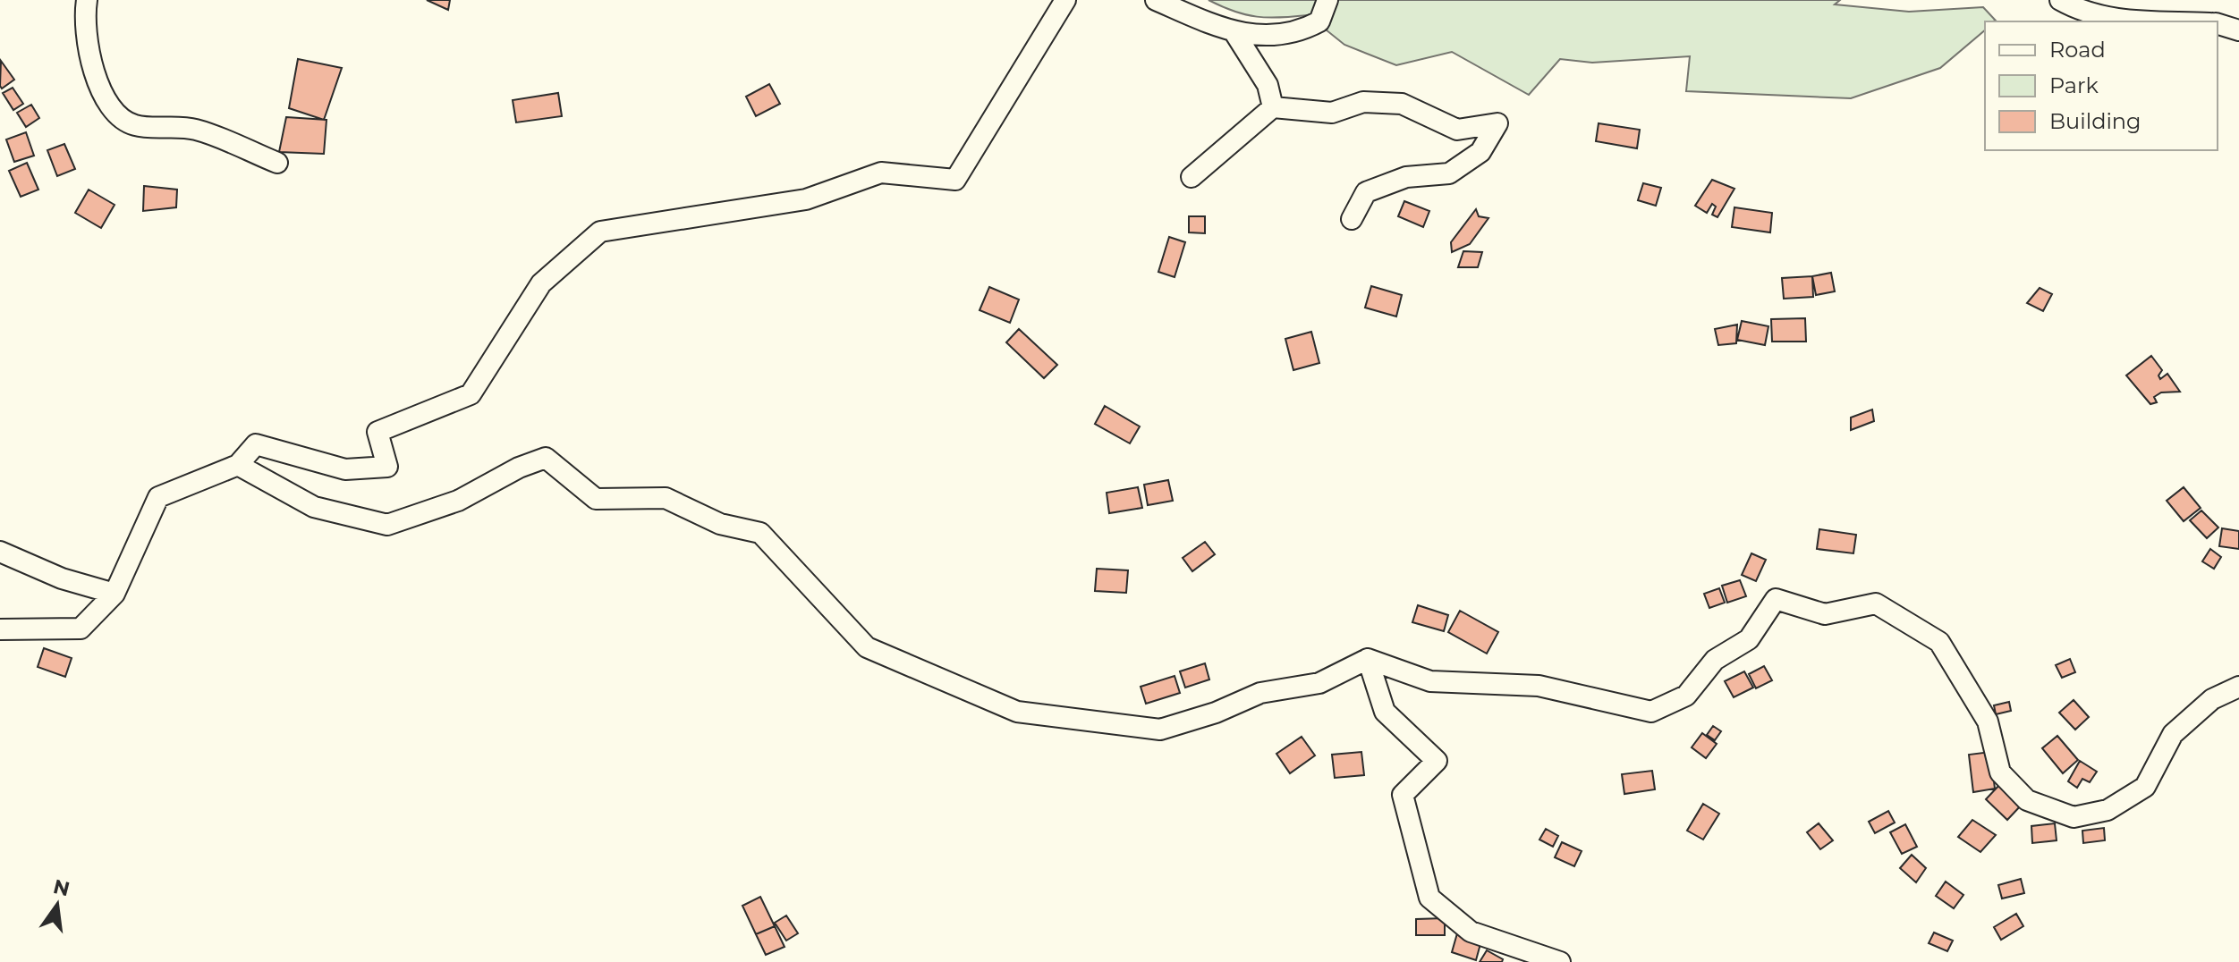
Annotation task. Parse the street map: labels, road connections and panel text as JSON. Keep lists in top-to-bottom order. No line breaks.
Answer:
{"legend":["Road","Park","Building"],"north":"top"}
